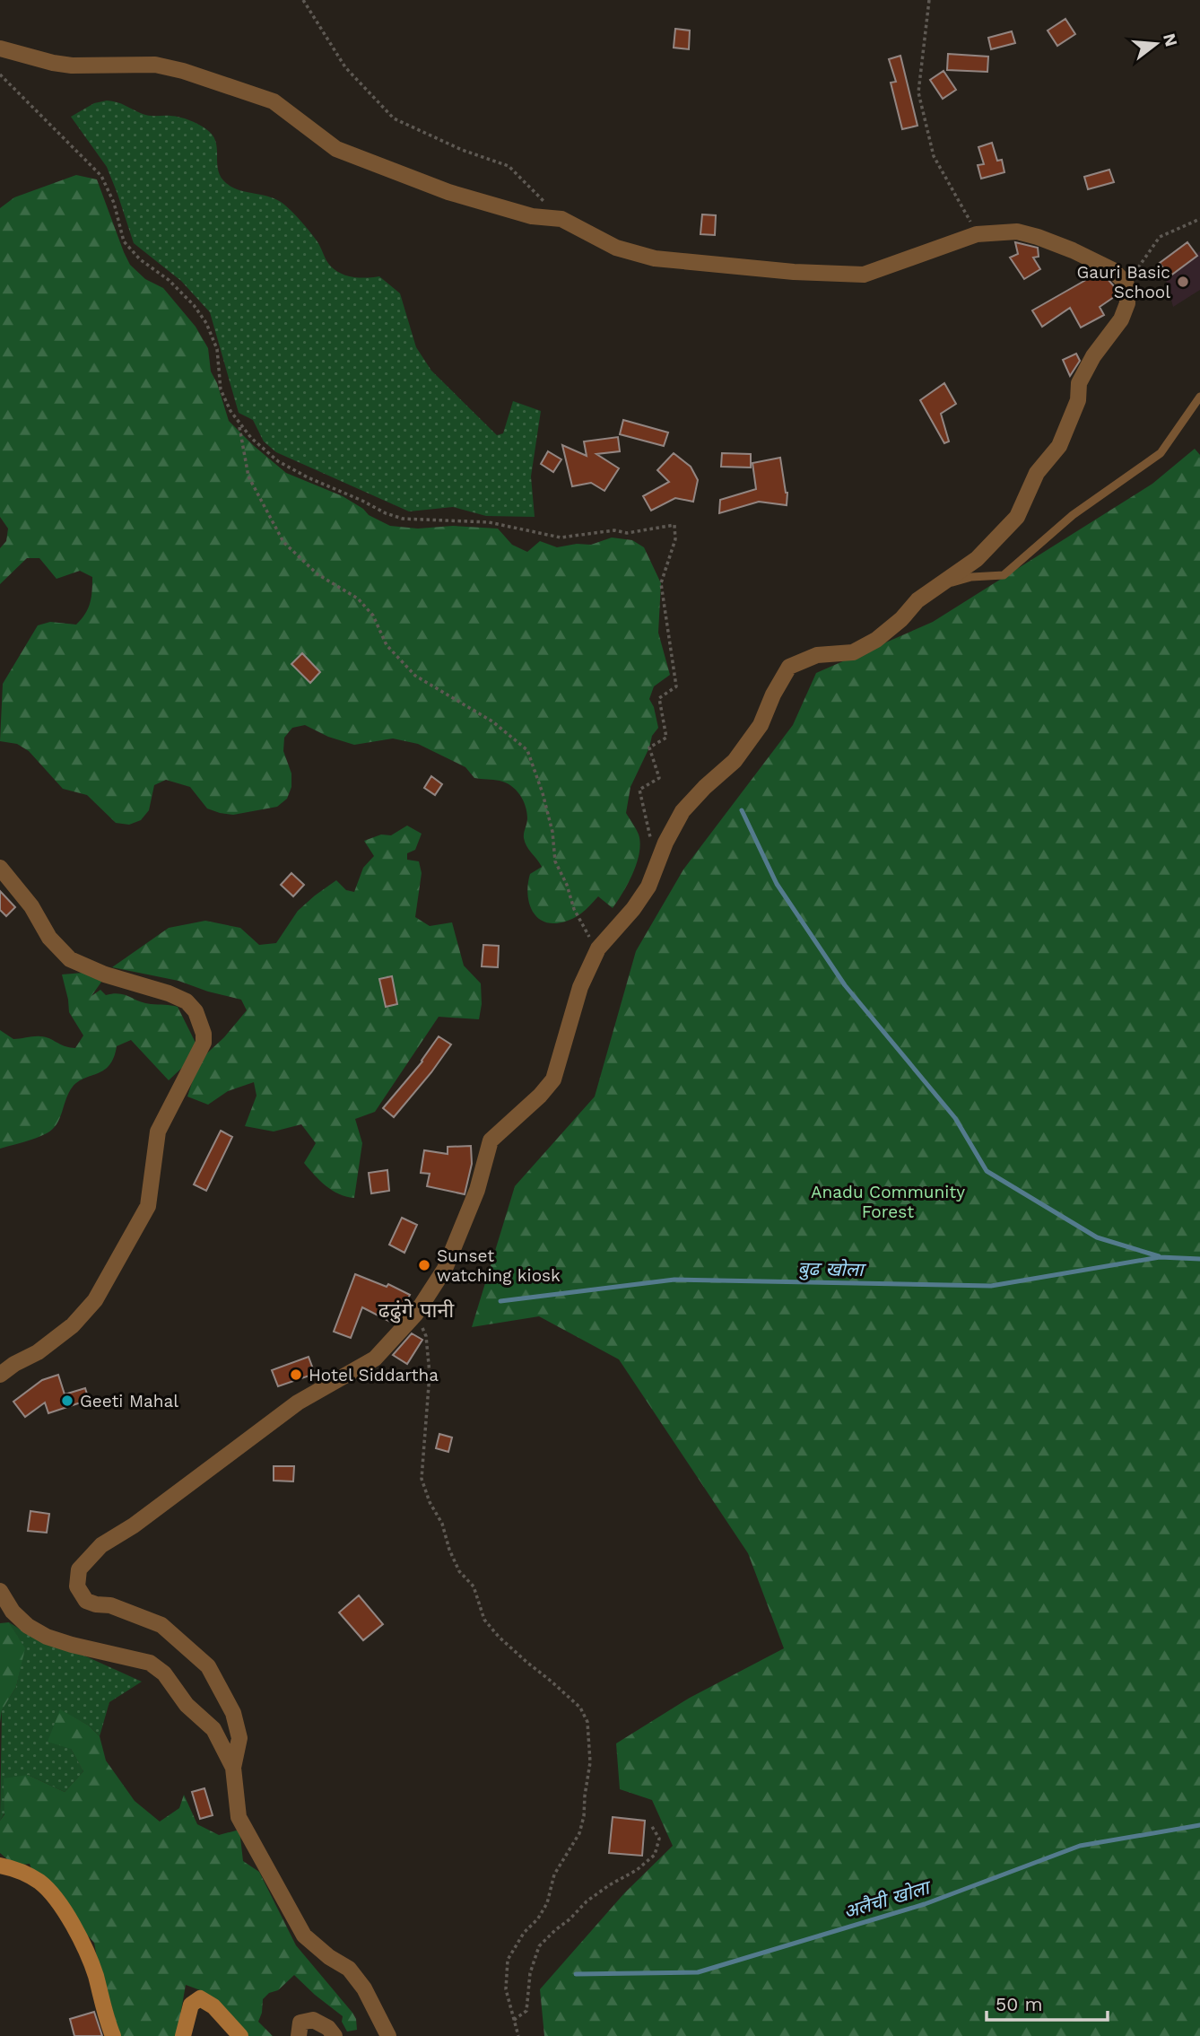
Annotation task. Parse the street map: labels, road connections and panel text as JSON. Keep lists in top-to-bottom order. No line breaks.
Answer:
{"districts":["ढढुंगे पानी"],"water":["बुढ खोला","अलैची खोला"],"parks":["Anadu Community Forest"],"places":["Gauri Basic School","Sunset watching kiosk","Hotel Siddartha","Geeti Mahal"],"scale_bar":"50 m","north":"right"}
